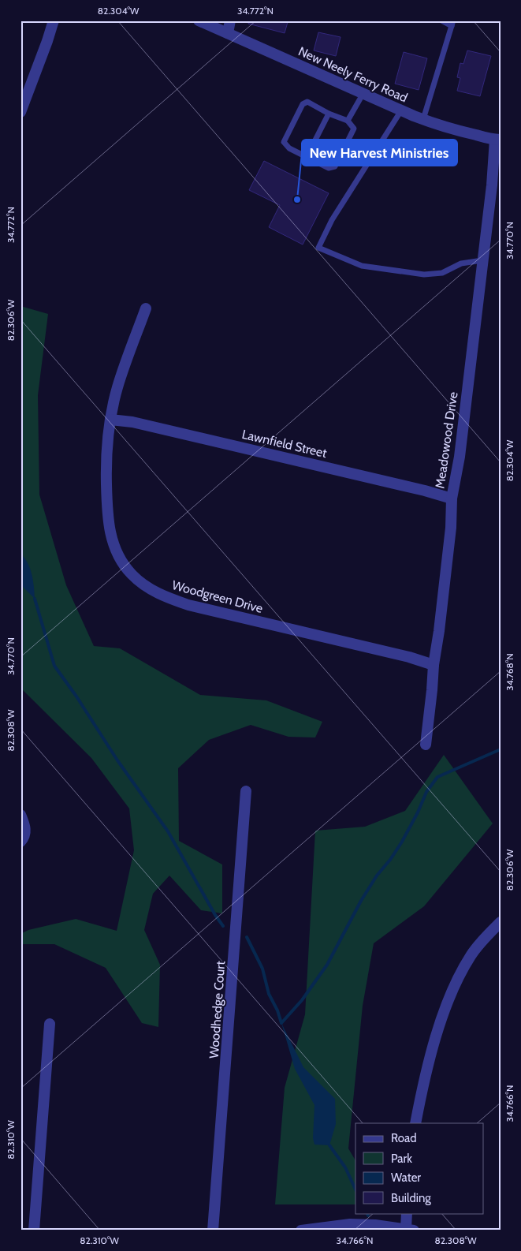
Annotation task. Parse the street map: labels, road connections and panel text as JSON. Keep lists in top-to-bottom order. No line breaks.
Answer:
{"streets":{"street":["New Neely Ferry Road","Meadowood Drive","Lawnfield Street","Woodgreen Drive","Woodhedge Court"]},"crossings":[["New Neely Ferry Road","Meadowood Drive"],["Meadowood Drive","Lawnfield Street"],["Meadowood Drive","Woodgreen Drive"],["Lawnfield Street","Woodgreen Drive"]],"places":["New Harvest Ministries"],"legend":["Road","Park","Water","Building"],"coordinates":["82.304°W","34.772°N","34.770°N","82.306°W","34.768°N","82.308°W","34.766°N","82.310°W"]}
